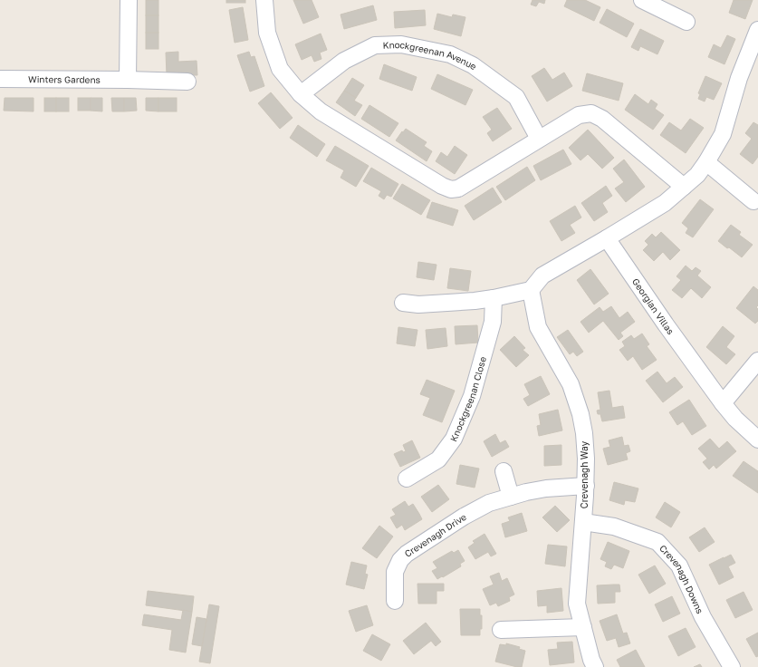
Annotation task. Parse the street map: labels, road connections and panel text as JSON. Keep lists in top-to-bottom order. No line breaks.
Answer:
{"streets":{"street":["Knockgreenan Avenue","Winters Gardens","Georgian Villas","Knockgreenan Close","Crevenagh Way","Crevenagh Drive","Crevenagh Downs"]},"crossings":[["Crevenagh Way","Crevenagh Drive"],["Crevenagh Way","Crevenagh Downs"]]}
